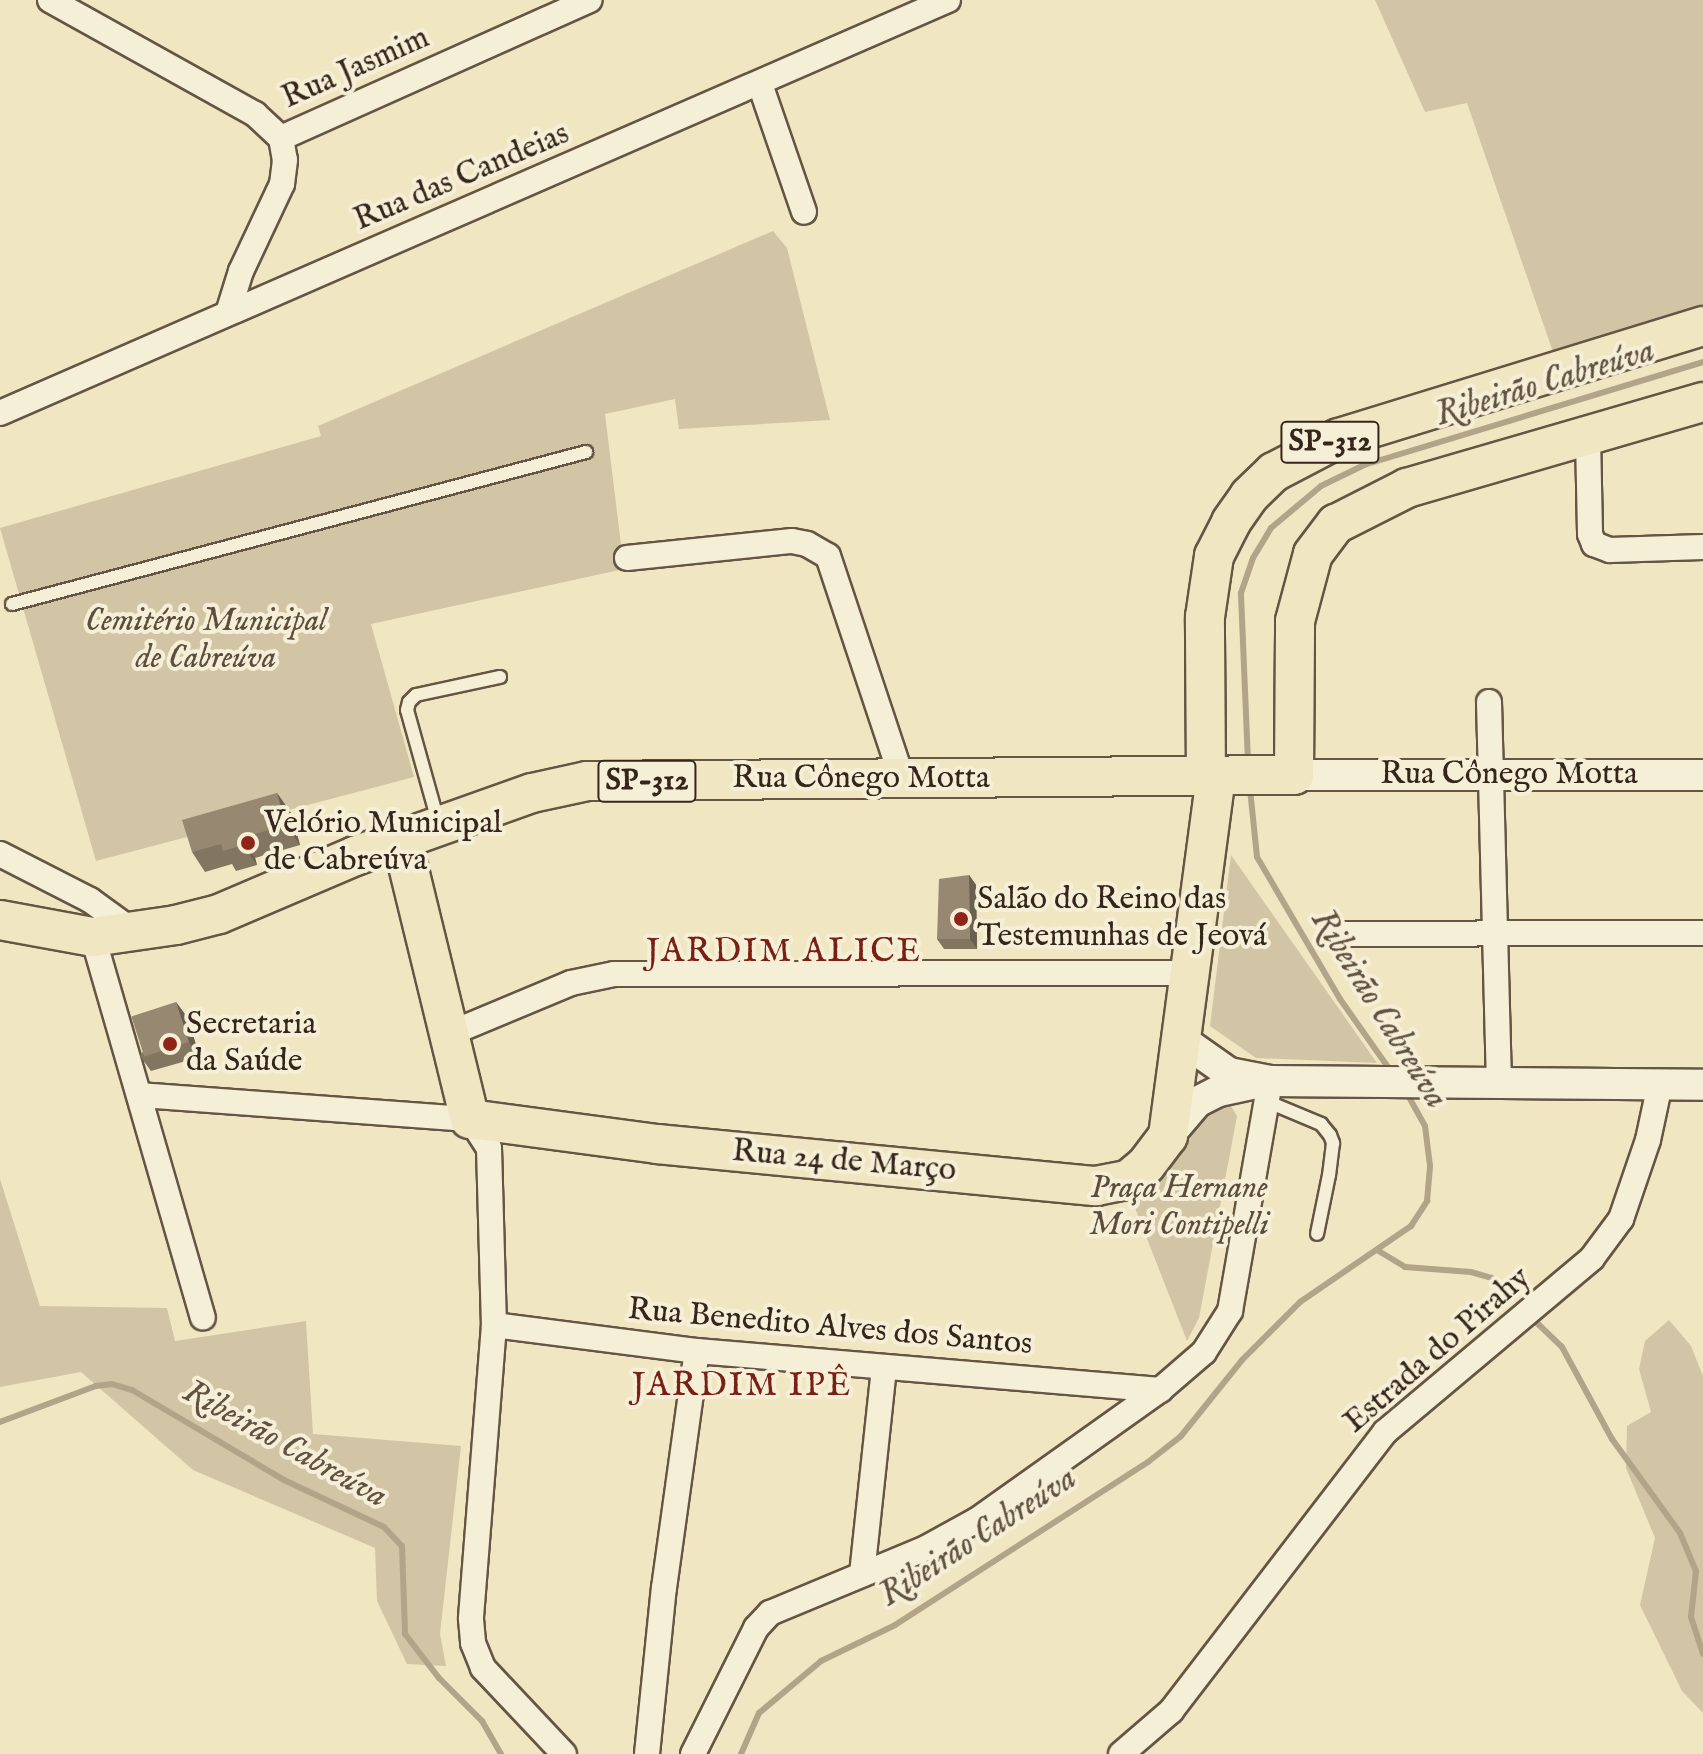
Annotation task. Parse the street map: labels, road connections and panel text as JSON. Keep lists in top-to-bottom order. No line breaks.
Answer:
{"streets":{"main road":["SP-312","Rua Cônego Motta","Rua 24 de Março"],"street":["Rua Jasmim","Rua das Candeias","Rua Benedito Alves dos Santos","Estrada do Pirahy"]},"crossings":[["SP-312","Rua Cônego Motta"],["SP-312","Rua 24 de Março"],["Rua Cônego Motta","Rua 24 de Março"]],"districts":["JARDIM ALICE","JARDIM IPÊ"],"water":["Ribeirão Cabreúva"],"parks":["Cemitério Municipal de Cabreúva","Praça Hernane Mori Contipelli"],"places":["Velório Municipal de Cabreúva","Salão do Reino das Testemunhas de Jeová","Secretaria da Saúde"]}
